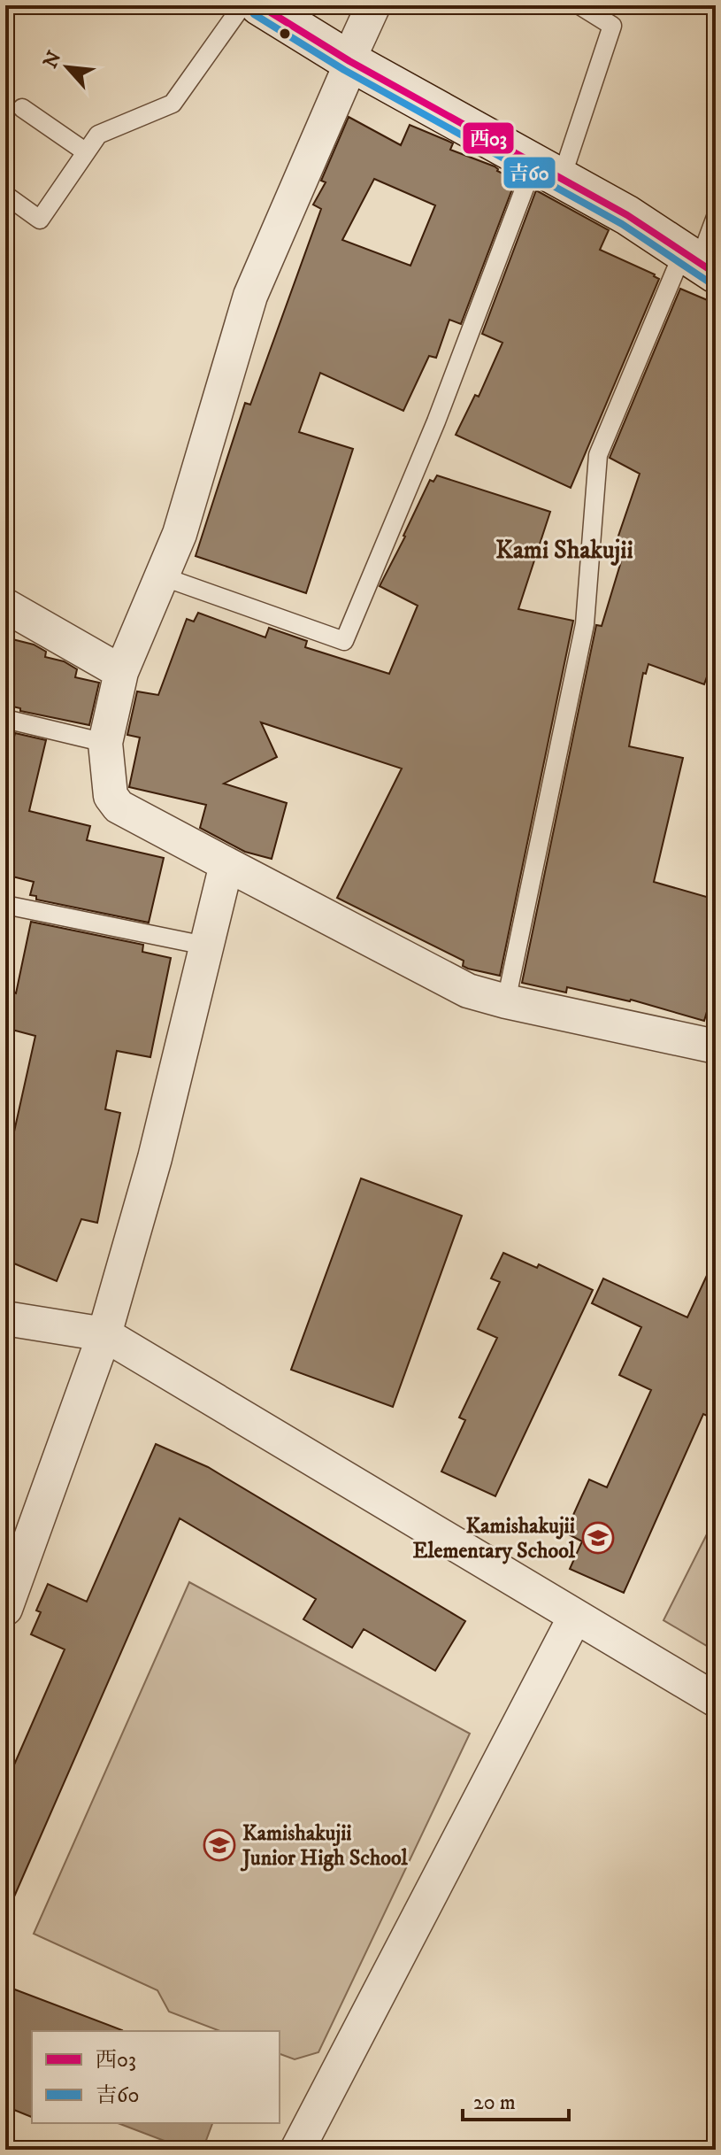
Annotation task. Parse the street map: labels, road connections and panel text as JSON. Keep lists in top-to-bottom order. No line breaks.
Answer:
{"districts":["Kami Shakujii"],"places":{"school or university":["Kamishakujii Elementary School","Kamishakujii Junior High School"]},"lines":["transit line 西03","transit line 吉60"],"legend":["西03","吉60"],"scale_bar":"20 m","north":"top left"}
